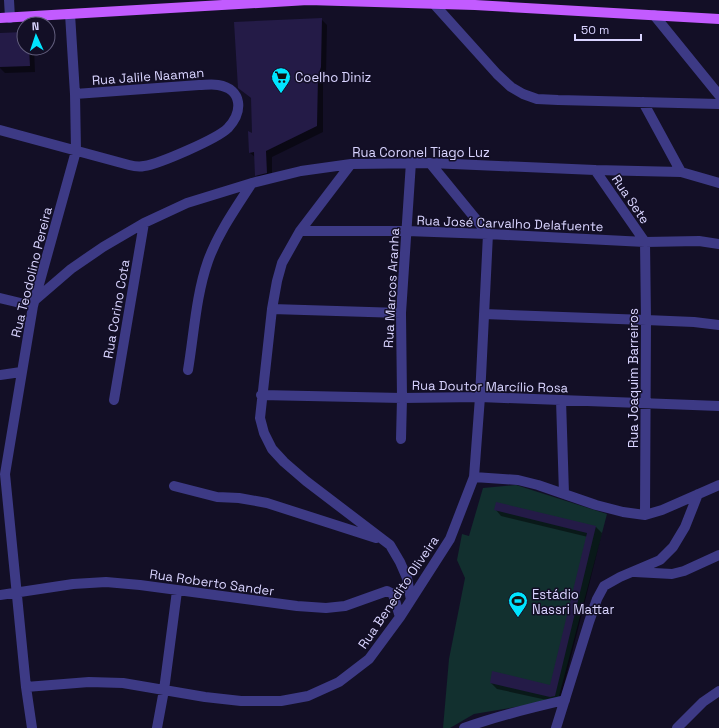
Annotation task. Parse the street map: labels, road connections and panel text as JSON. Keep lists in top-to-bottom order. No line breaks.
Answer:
{"streets":{"street":["Rua Jalile Naaman","Rua Coronel Tiago Luz","Rua Sete","Rua José Carvalho Delafuente","Rua Teodolino Pereira","Rua Marcos Aranha","Rua Corino Cota","Rua Joaquim Barreiros","Rua Doutor Marcílio Rosa","Rua Roberto Sander","Rua Benedito Oliveira"]},"crossings":[["Rua Jalile Naaman","Rua Teodolino Pereira"],["Rua Coronel Tiago Luz","Rua Sete"],["Rua Coronel Tiago Luz","Rua Teodolino Pereira"],["Rua Coronel Tiago Luz","Rua Marcos Aranha"],["Rua Coronel Tiago Luz","Rua Corino Cota"],["Rua Sete","Rua José Carvalho Delafuente"],["Rua Sete","Rua Joaquim Barreiros"],["Rua José Carvalho Delafuente","Rua Marcos Aranha"],["Rua José Carvalho Delafuente","Rua Joaquim Barreiros"],["Rua José Carvalho Delafuente","Rua Benedito Oliveira"],["Rua Teodolino Pereira","Rua Roberto Sander"],["Rua Teodolino Pereira","Rua Benedito Oliveira"],["Rua Marcos Aranha","Rua Doutor Marcílio Rosa"],["Rua Joaquim Barreiros","Rua Doutor Marcílio Rosa"],["Rua Doutor Marcílio Rosa","Rua Benedito Oliveira"],["Rua Roberto Sander","Rua Benedito Oliveira"]],"places":{"supermarket":["Coelho Diniz"],"sports":["Estádio Nassri Mattar"]},"scale_bar":"50 m","north":"top"}
